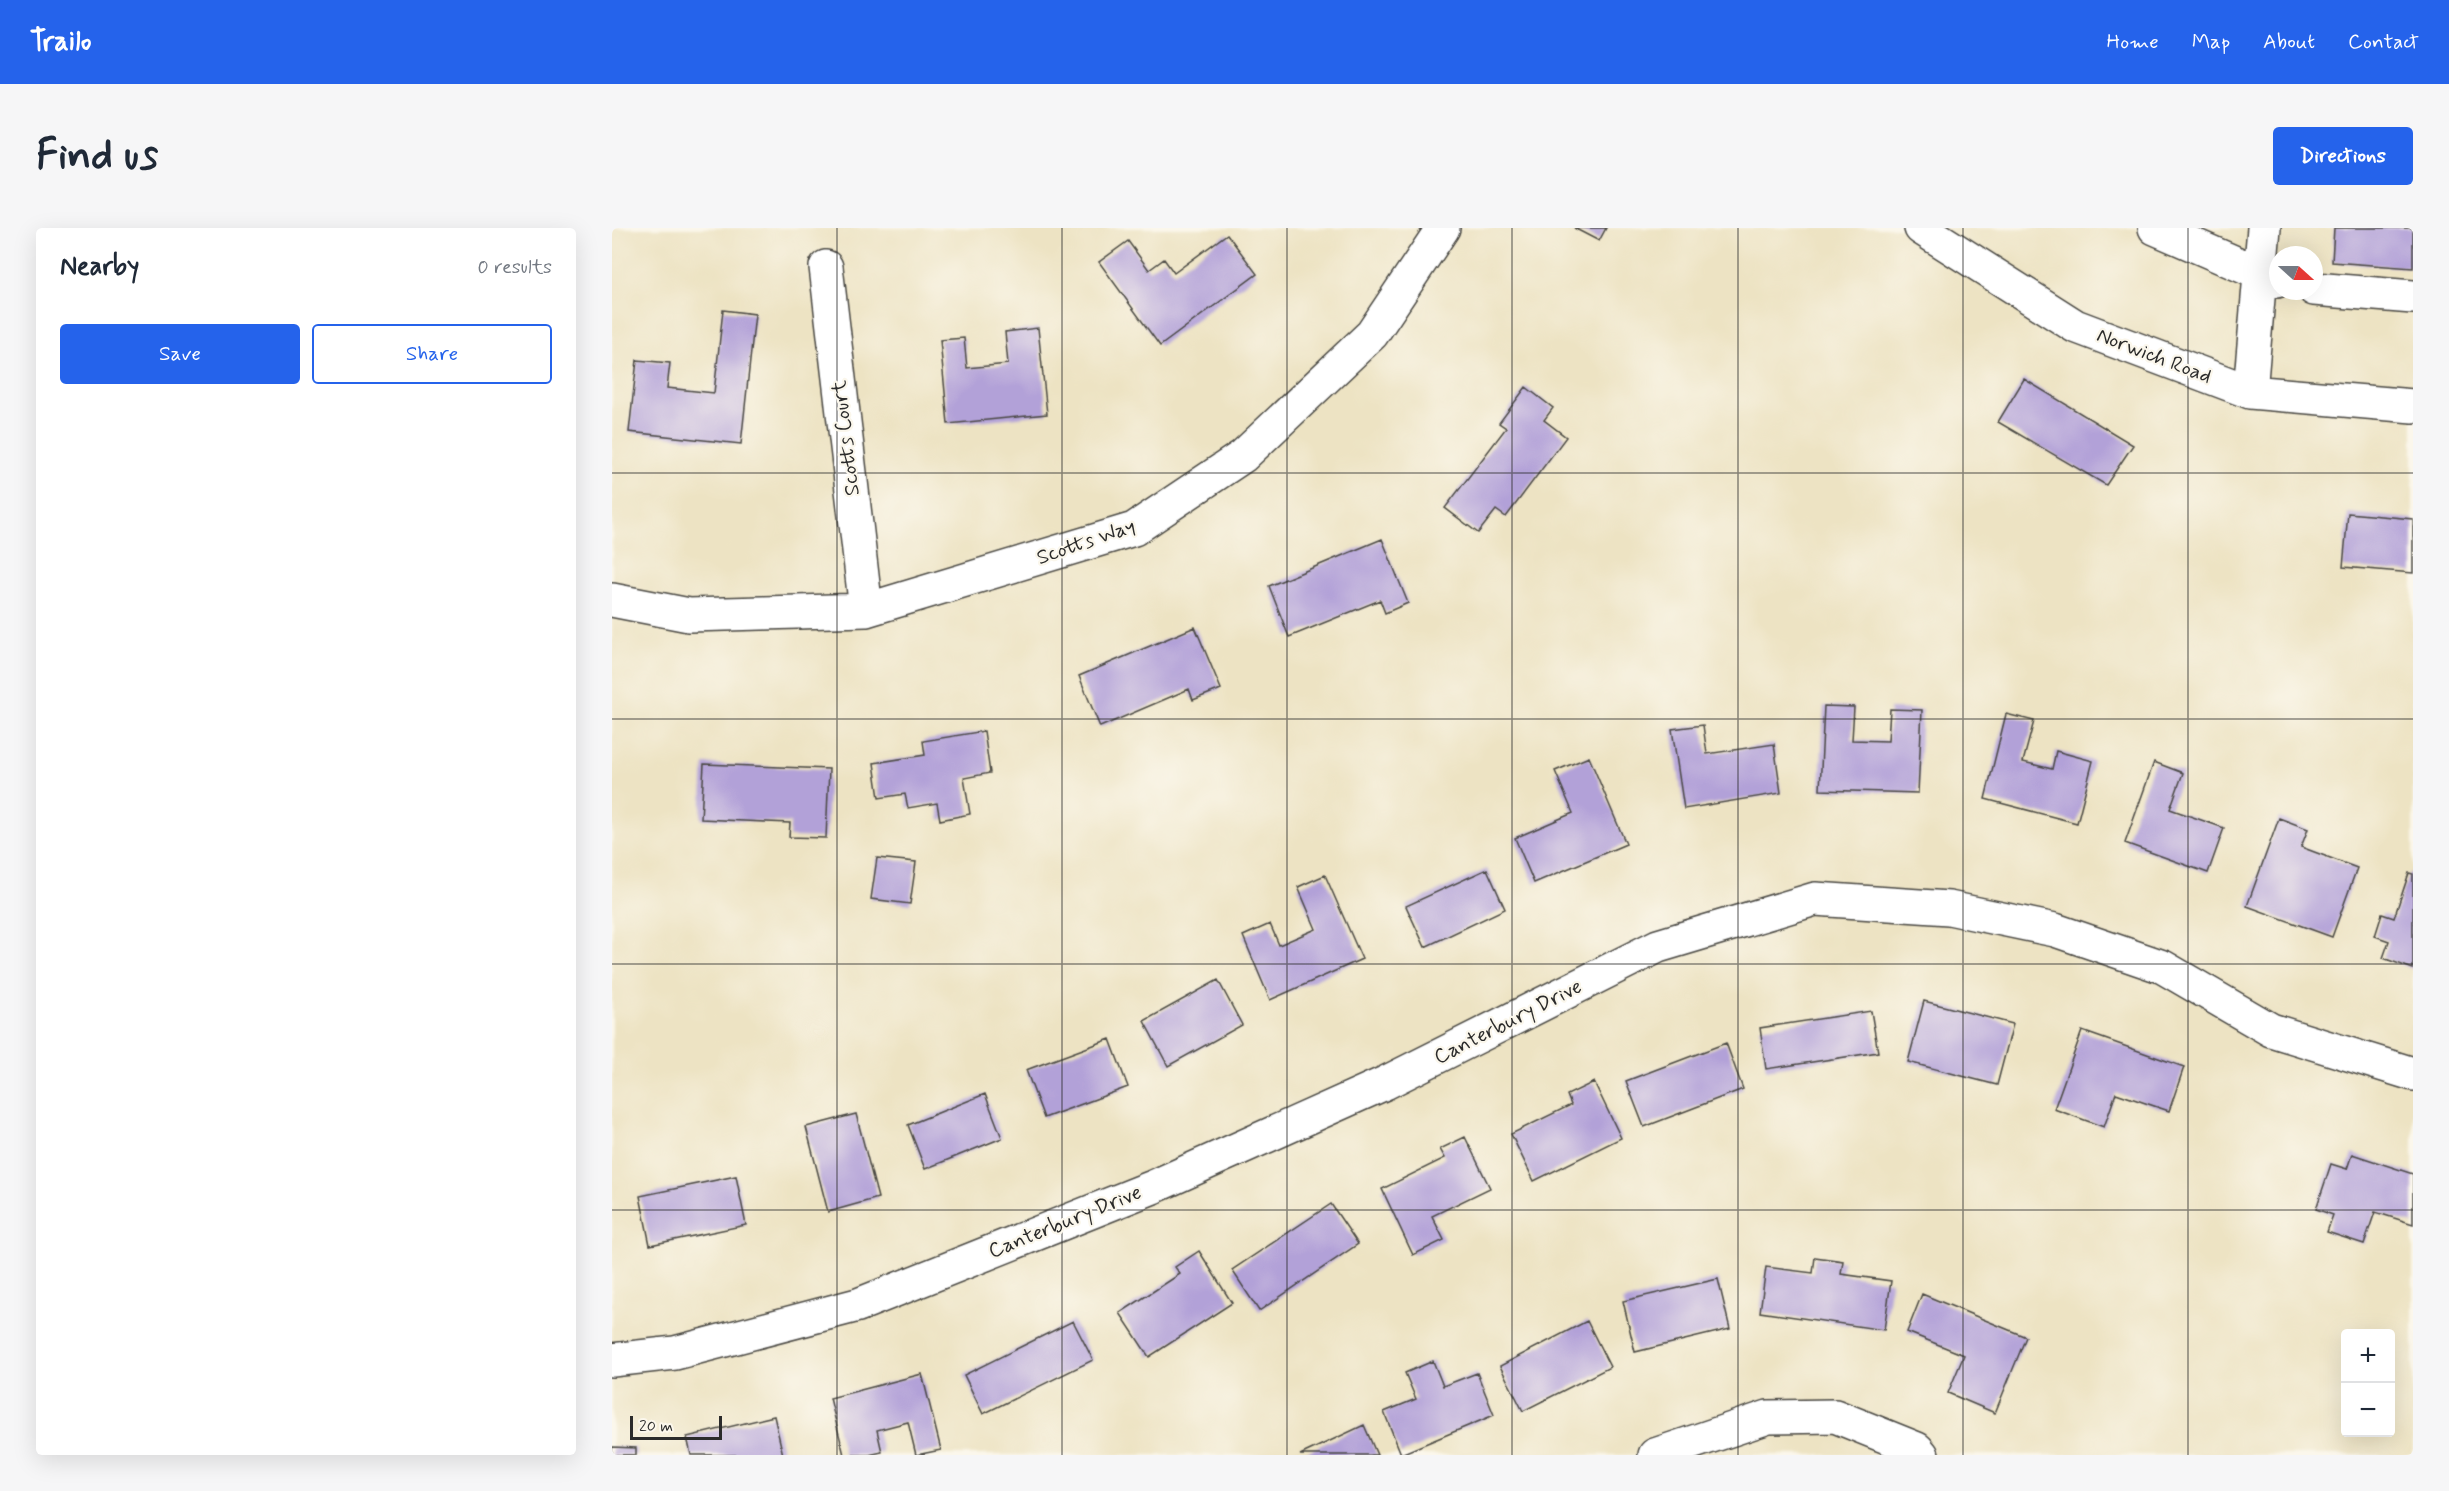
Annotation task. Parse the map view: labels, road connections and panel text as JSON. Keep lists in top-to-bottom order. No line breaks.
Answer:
{"streets":{"street":["Norwich Road","Scotts Court","Scotts Way","Canterbury Drive"]},"crossings":[["Scotts Court","Scotts Way"]],"scale_bar":"20 m","north":"right","page":{"header":"Trailo","nav":["Home","Map","About","Contact"],"buttons":["Directions",["Save","Share"]],"title":"Find us","heading":["Nearby","0 results"],"map_buttons":["+","−"],"scale":"20 m"}}
